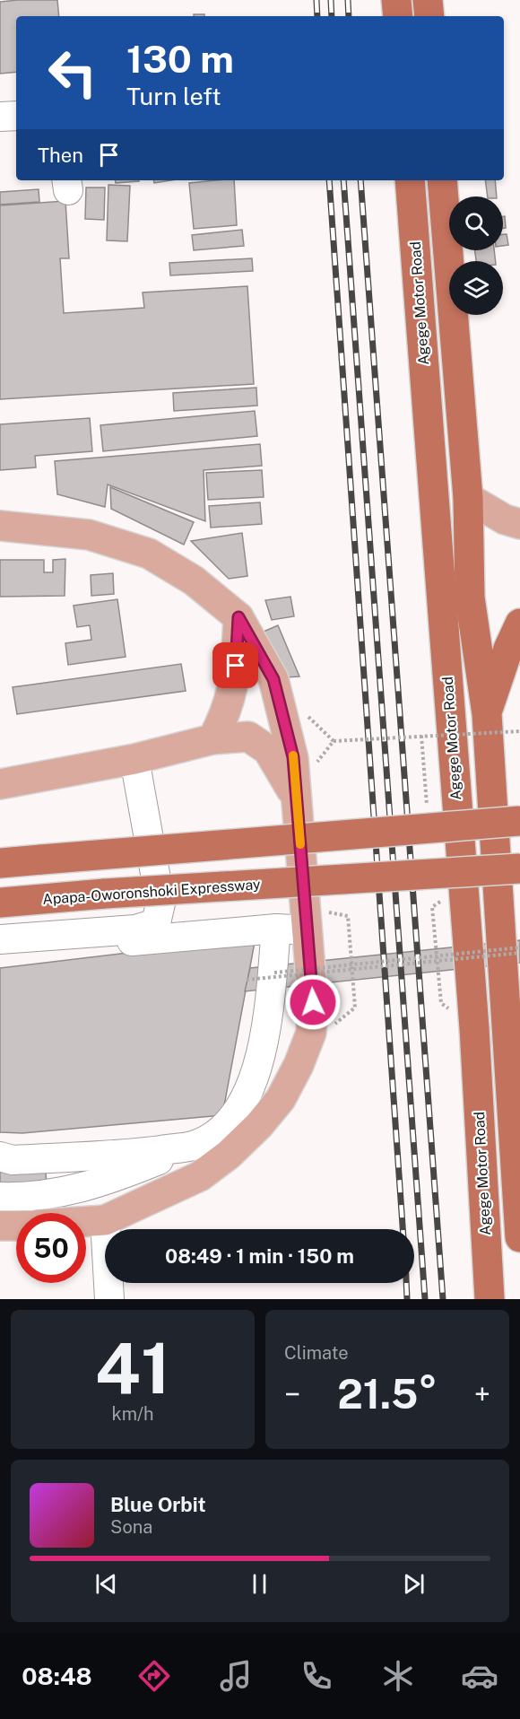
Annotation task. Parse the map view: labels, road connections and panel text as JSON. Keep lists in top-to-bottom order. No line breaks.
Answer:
{"streets":{"highway":["Agege Motor Road","Apapa-Oworonshoki Expressway"]},"page":{"turn":["130 m","Turn left"],"then":"Then","limit":"50","trip":"08:49 · 1 min · 150 m","tile":[["41","km/h"],"Climate"],"heat":["−","21.5°","+"],"song":["Blue Orbit","Sona"],"tabs":"08:48"}}
